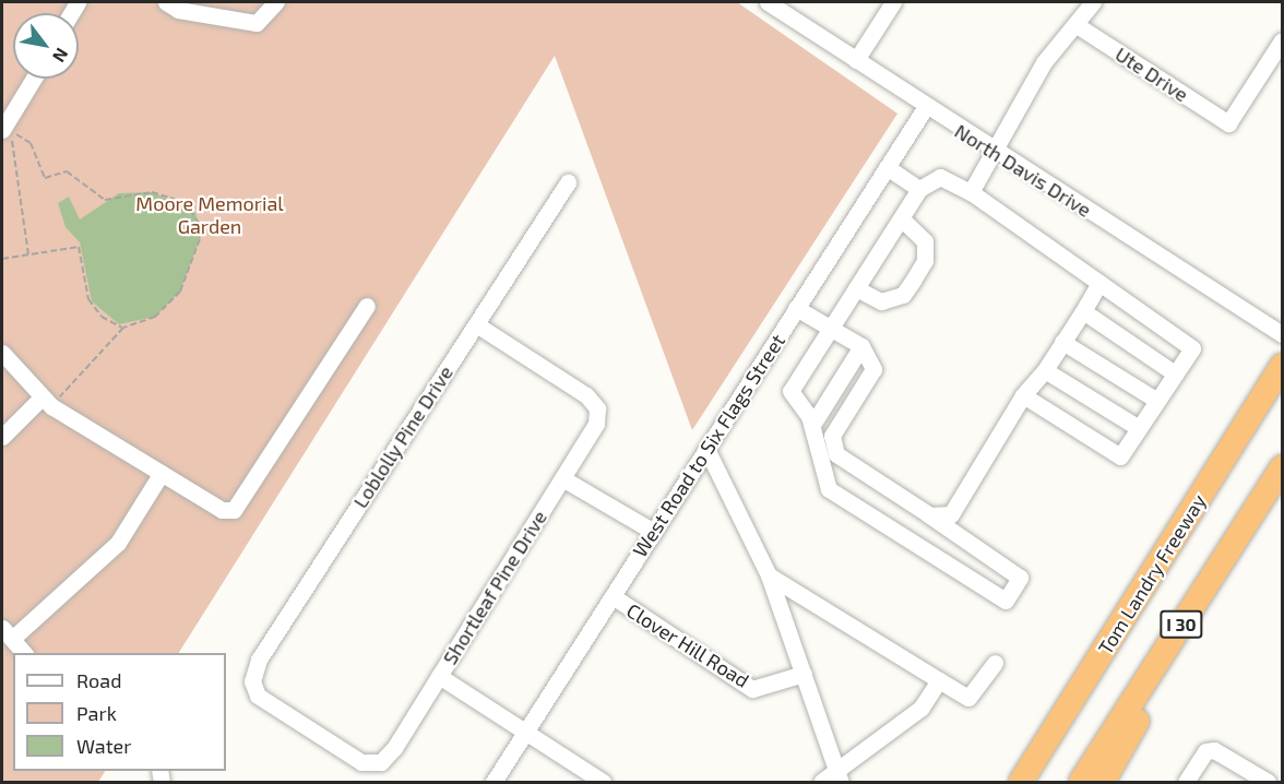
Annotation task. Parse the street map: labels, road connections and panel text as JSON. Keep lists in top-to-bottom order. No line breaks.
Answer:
{"streets":{"highway":["Tom Landry Freeway","I 30"],"street":["Ute Drive","North Davis Drive","Loblolly Pine Drive","West Road to Six Flags Street","Shortleaf Pine Drive","Clover Hill Road"]},"crossings":[["North Davis Drive","West Road to Six Flags Street"],["Loblolly Pine Drive","Shortleaf Pine Drive"],["West Road to Six Flags Street","Clover Hill Road"]],"parks":["Moore Memorial Garden"],"legend":["Road","Park","Water"],"north":"bottom right"}
